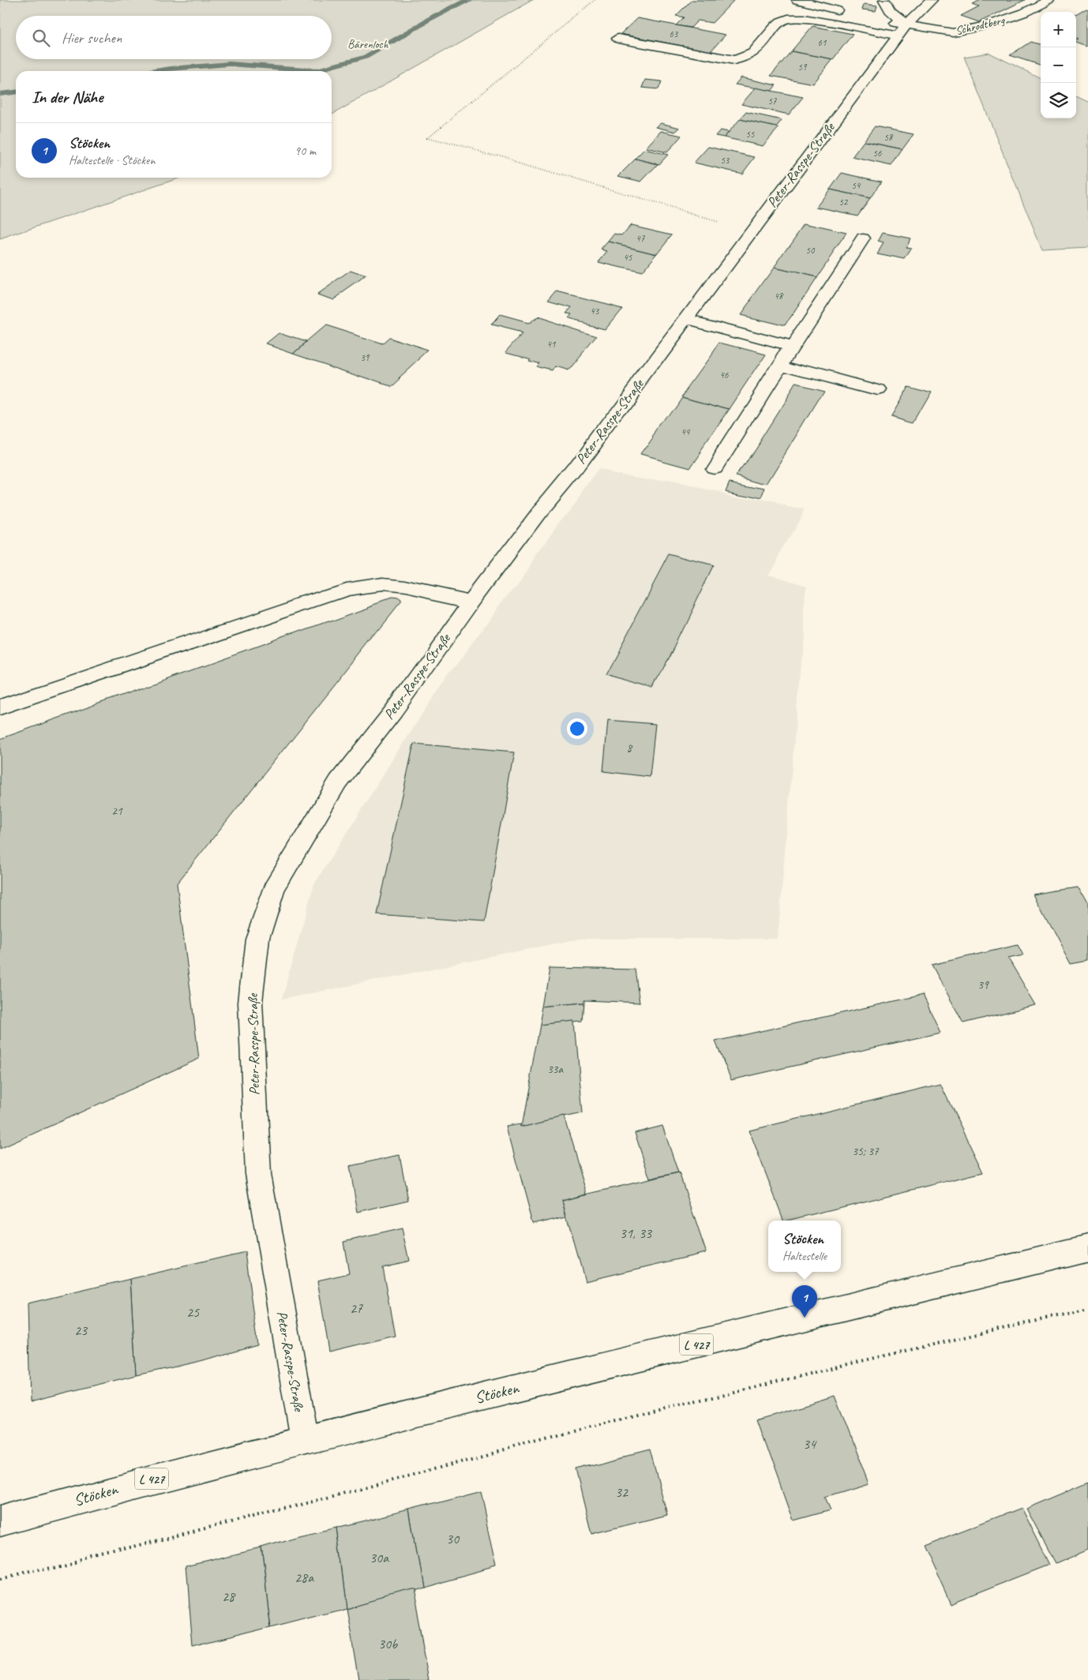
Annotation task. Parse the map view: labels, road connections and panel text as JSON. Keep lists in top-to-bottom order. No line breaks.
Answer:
{"streets":{"street":["Schrodtberg","Peter-Rasspe-Straße","L 427","Stöcken"]},"crossings":[["Schrodtberg","Peter-Rasspe-Straße"],["Peter-Rasspe-Straße","Stöcken"]],"parks":["Bärenloch"],"house_numbers":["63","61","59","57","55","58","56","53","54","52","47","50","45","48","43","41","39","46","44","8","21","39","33a","35; 37","31, 33","27","25","23","34","32","30","30a","28a","28","30b"],"page":{"map_buttons":["+","−"],"search":"Hier suchen","heading":"In der Nähe","list":[{"mark":"1","name":"Stöcken","note":"Haltestelle · Stöcken","value":"90 m"}],"popup":["Stöcken","Haltestelle"],"pins":"1"}}
